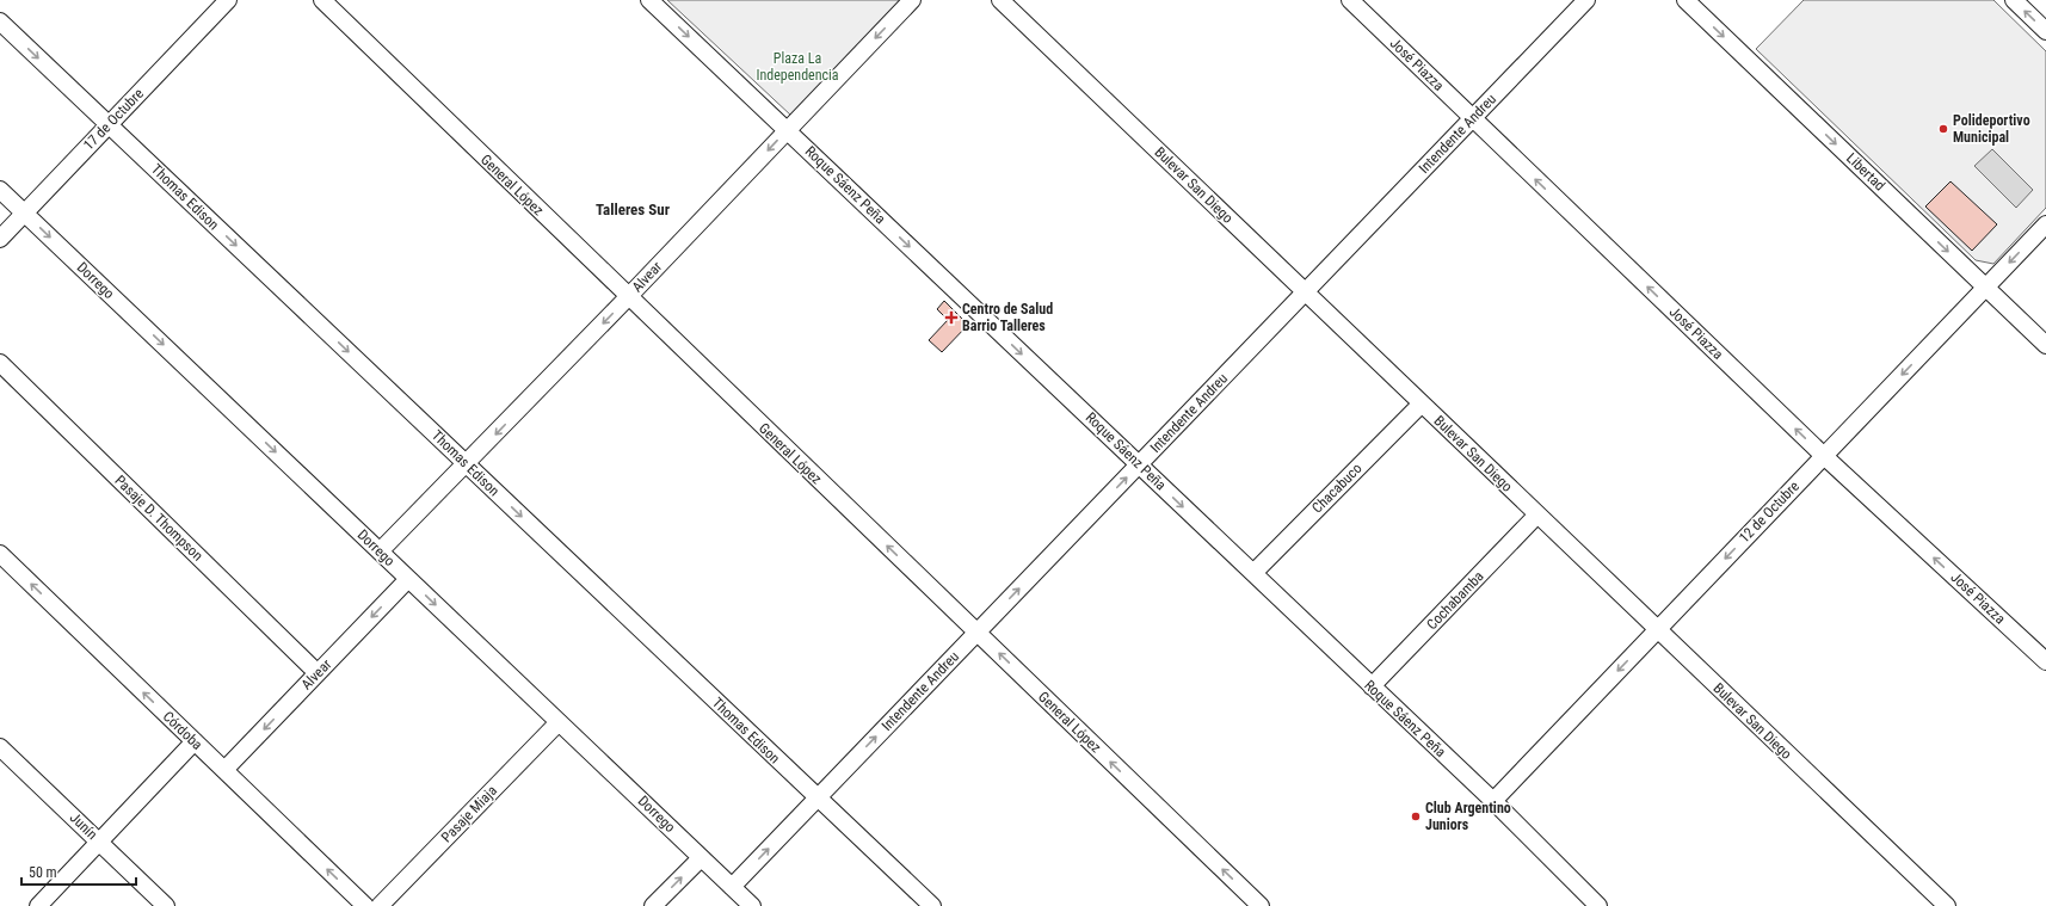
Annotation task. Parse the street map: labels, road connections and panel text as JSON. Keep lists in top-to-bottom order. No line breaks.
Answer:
{"streets":{"street":["José Piazza","17 de Octubre","Intendente Andreu","Libertad","General López","Roque Sáenz Peña","Bulevar San Diego","Thomas Edison","Alvear","Dorrego","Chacabuco","12 de Octubre","Pasaje D. Thompson","Cochabamba","Córdoba","Pasaje Miaja","Junín"]},"crossings":[["José Piazza","Intendente Andreu"],["José Piazza","12 de Octubre"],["17 de Octubre","Thomas Edison"],["17 de Octubre","Dorrego"],["Intendente Andreu","General López"],["Intendente Andreu","Roque Sáenz Peña"],["Intendente Andreu","Bulevar San Diego"],["Intendente Andreu","Thomas Edison"],["Intendente Andreu","Dorrego"],["Libertad","12 de Octubre"],["General López","Alvear"],["Roque Sáenz Peña","Alvear"],["Roque Sáenz Peña","Chacabuco"],["Roque Sáenz Peña","12 de Octubre"],["Roque Sáenz Peña","Cochabamba"],["Bulevar San Diego","Chacabuco"],["Bulevar San Diego","12 de Octubre"],["Bulevar San Diego","Cochabamba"],["Thomas Edison","Alvear"],["Alvear","Dorrego"],["Alvear","Pasaje D. Thompson"],["Alvear","Córdoba"],["Dorrego","Pasaje Miaja"]],"one_way":["José Piazza","Intendente Andreu","Libertad","General López","Roque Sáenz Peña","Thomas Edison","Alvear","Dorrego","12 de Octubre","Córdoba"],"districts":["Talleres Sur"],"parks":["Plaza La Independencia"],"places":{"other":["Polideportivo Municipal","Club Argentino Juniors"],"health":["Centro de Salud Barrio Talleres"]},"scale_bar":"50 m"}
